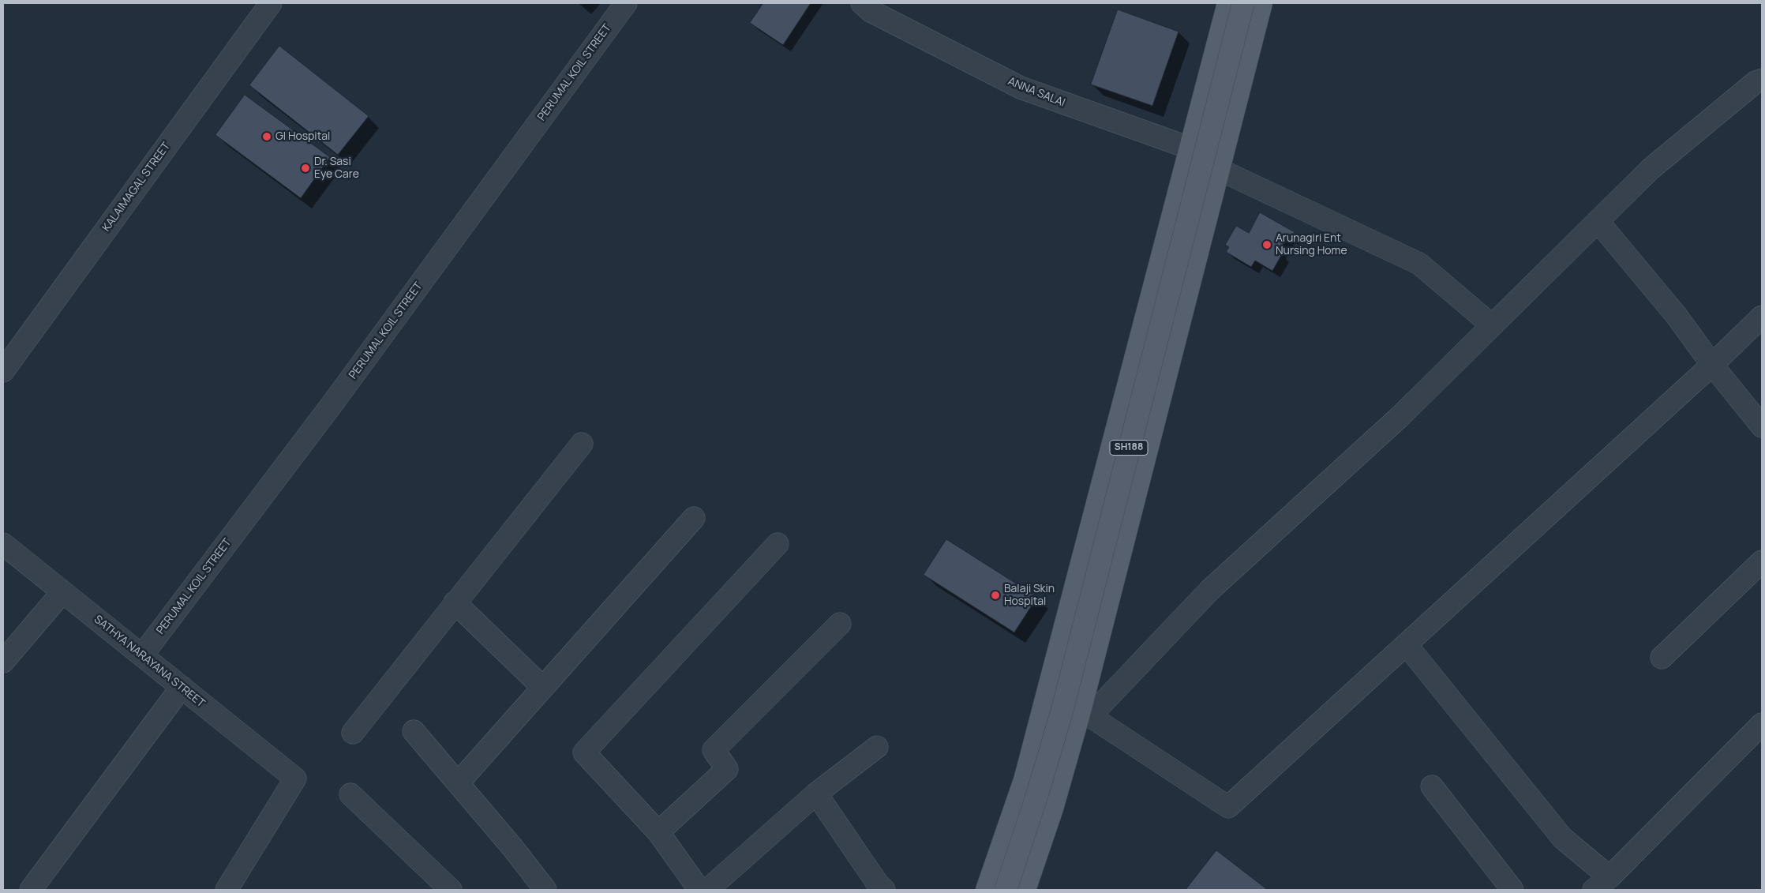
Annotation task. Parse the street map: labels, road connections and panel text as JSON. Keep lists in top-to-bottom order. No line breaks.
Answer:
{"streets":{"main road":["SH188"],"street":["PERUMAL KOIL STREET","ANNA SALAI","KALAIMAGAL STREET","SATHYA NARAYANA STREET"]},"crossings":[["PERUMAL KOIL STREET","SATHYA NARAYANA STREET"]],"places":["Gl Hospital","Dr. Sasi Eye Care","Arunagiri Ent Nursing Home","Balaji Skin Hospital"]}
